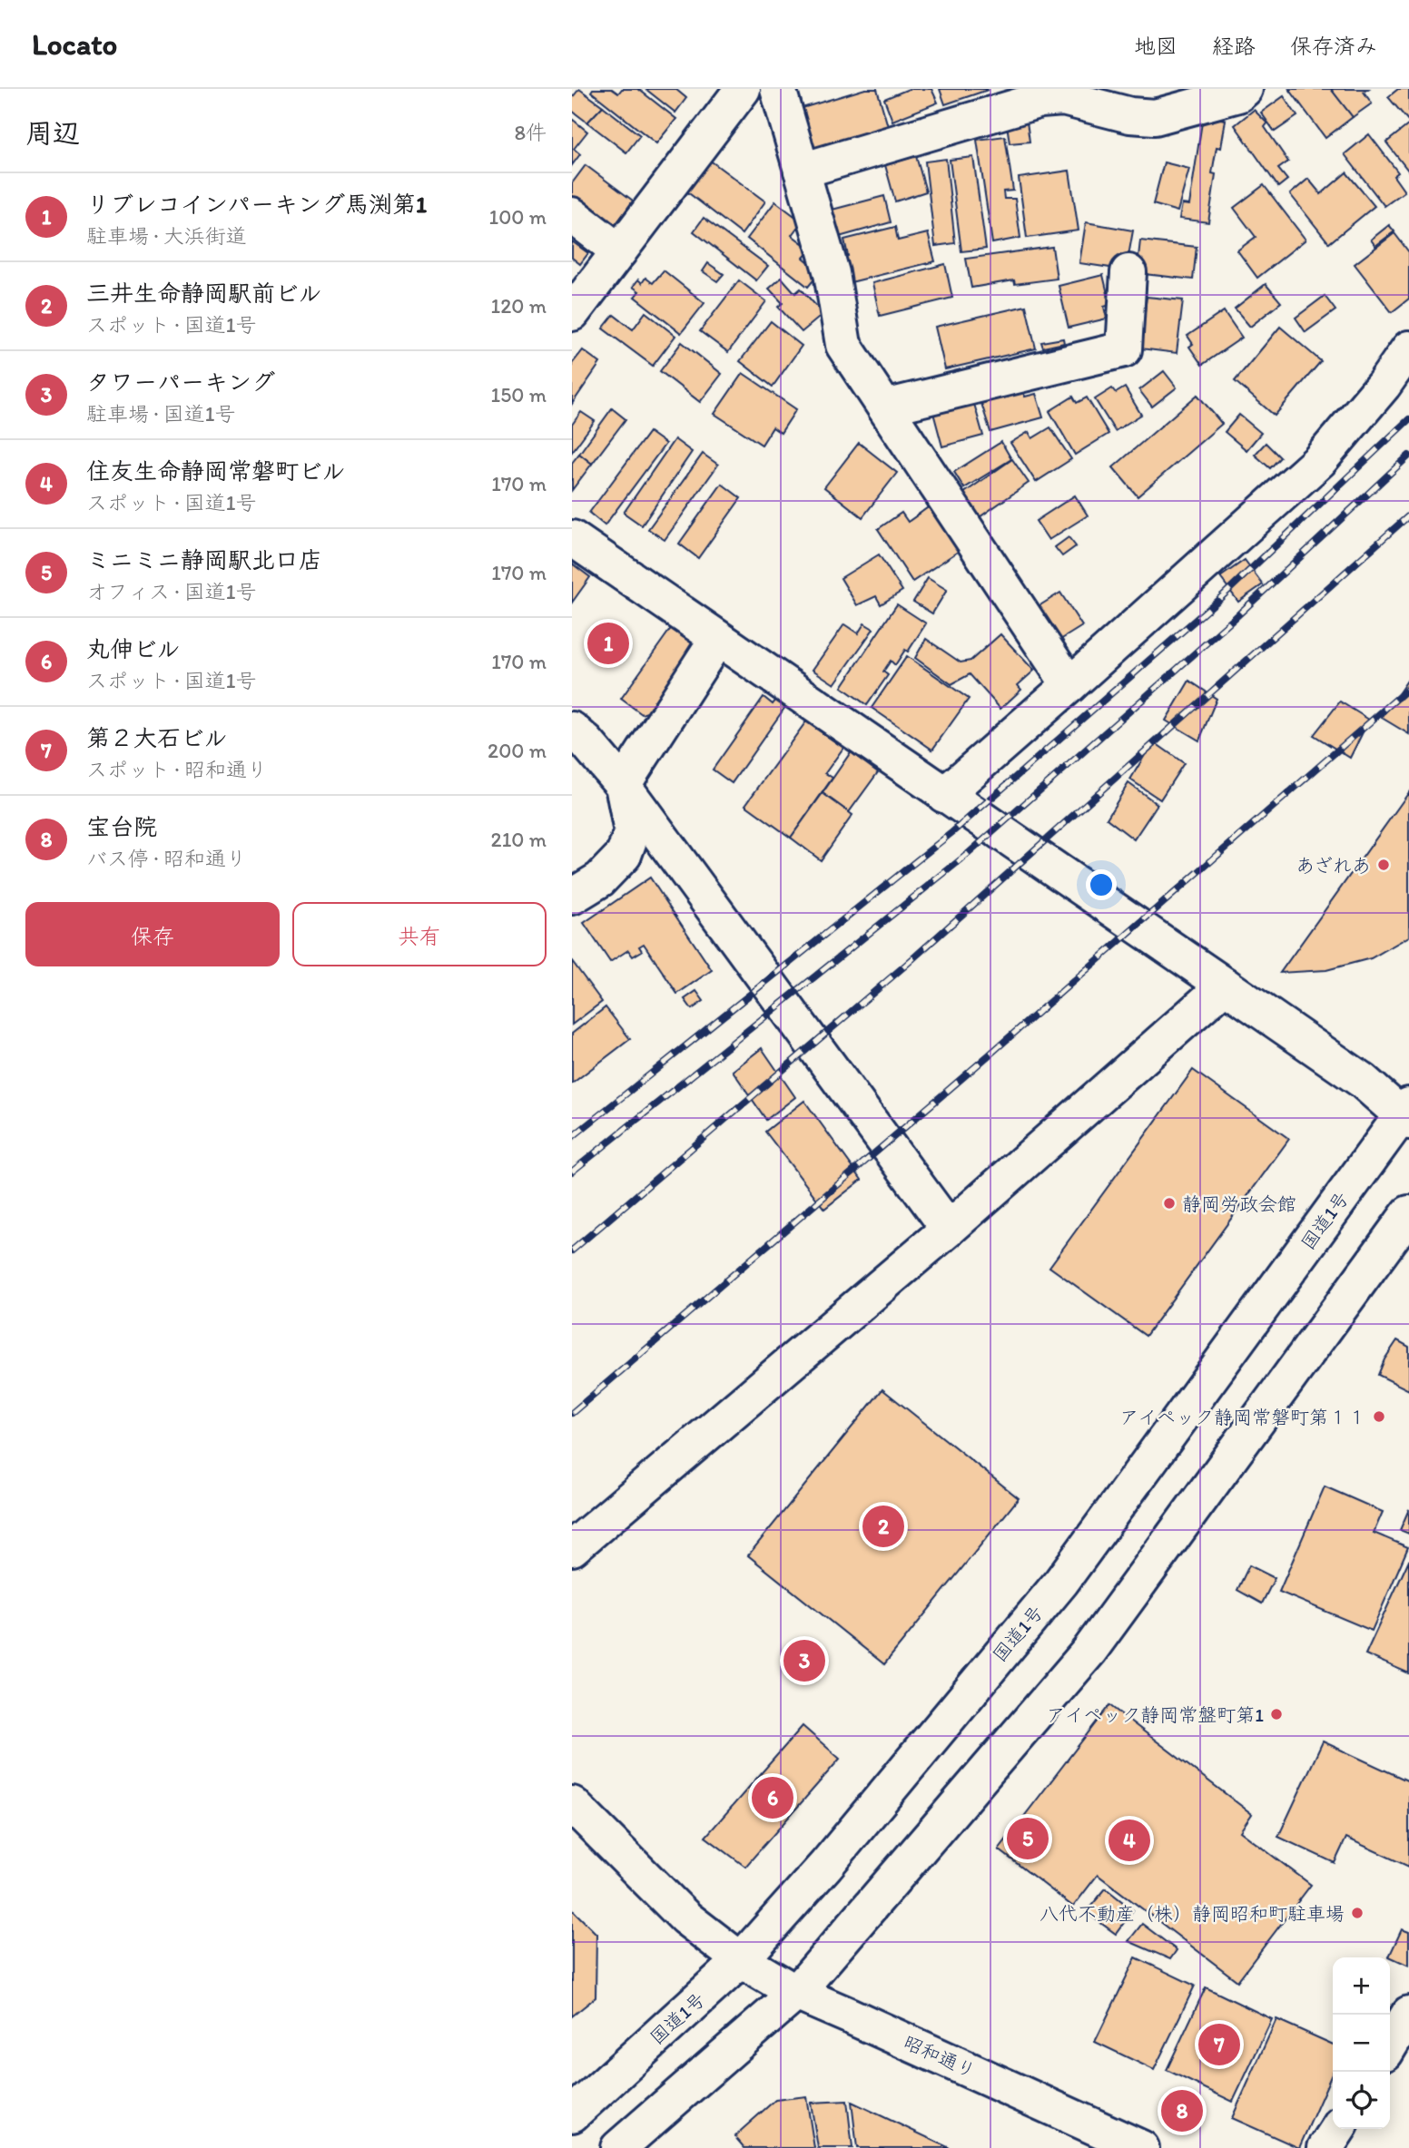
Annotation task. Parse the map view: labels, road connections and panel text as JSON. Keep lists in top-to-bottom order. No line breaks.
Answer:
{"streets":{"main road":["国道1号","昭和通り"]},"crossings":[["国道1号","昭和通り"]],"places":["あざれあ","静岡労政会館","アイペック静岡常磐町第１１","アイペック静岡常盤町第1","八代不動産（株）静岡昭和町駐車場"],"page":{"header":"Locato","nav":["地図","経路","保存済み"],"heading":["周辺","8件"],"list":[{"mark":"1","name":"リブレコインパーキング馬渕第1","note":"駐車場 · 大浜街道","value":"100 m"},{"mark":"2","name":"三井生命静岡駅前ビル","note":"スポット · 国道1号","value":"120 m"},{"mark":"3","name":"タワーパーキング","note":"駐車場 · 国道1号","value":"150 m"},{"mark":"4","name":"住友生命静岡常磐町ビル","note":"スポット · 国道1号","value":"170 m"},{"mark":"5","name":"ミニミニ静岡駅北口店","note":"オフィス · 国道1号","value":"170 m"},{"mark":"6","name":"丸伸ビル","note":"スポット · 国道1号","value":"170 m"},{"mark":"7","name":"第２大石ビル","note":"スポット · 昭和通り","value":"200 m"},{"mark":"8","name":"宝台院","note":"バス停 · 昭和通り","value":"210 m"}],"pins":["1","2","3","6","5","4","7","8"],"buttons":["保存","共有"],"map_buttons":["+","−"]}}
